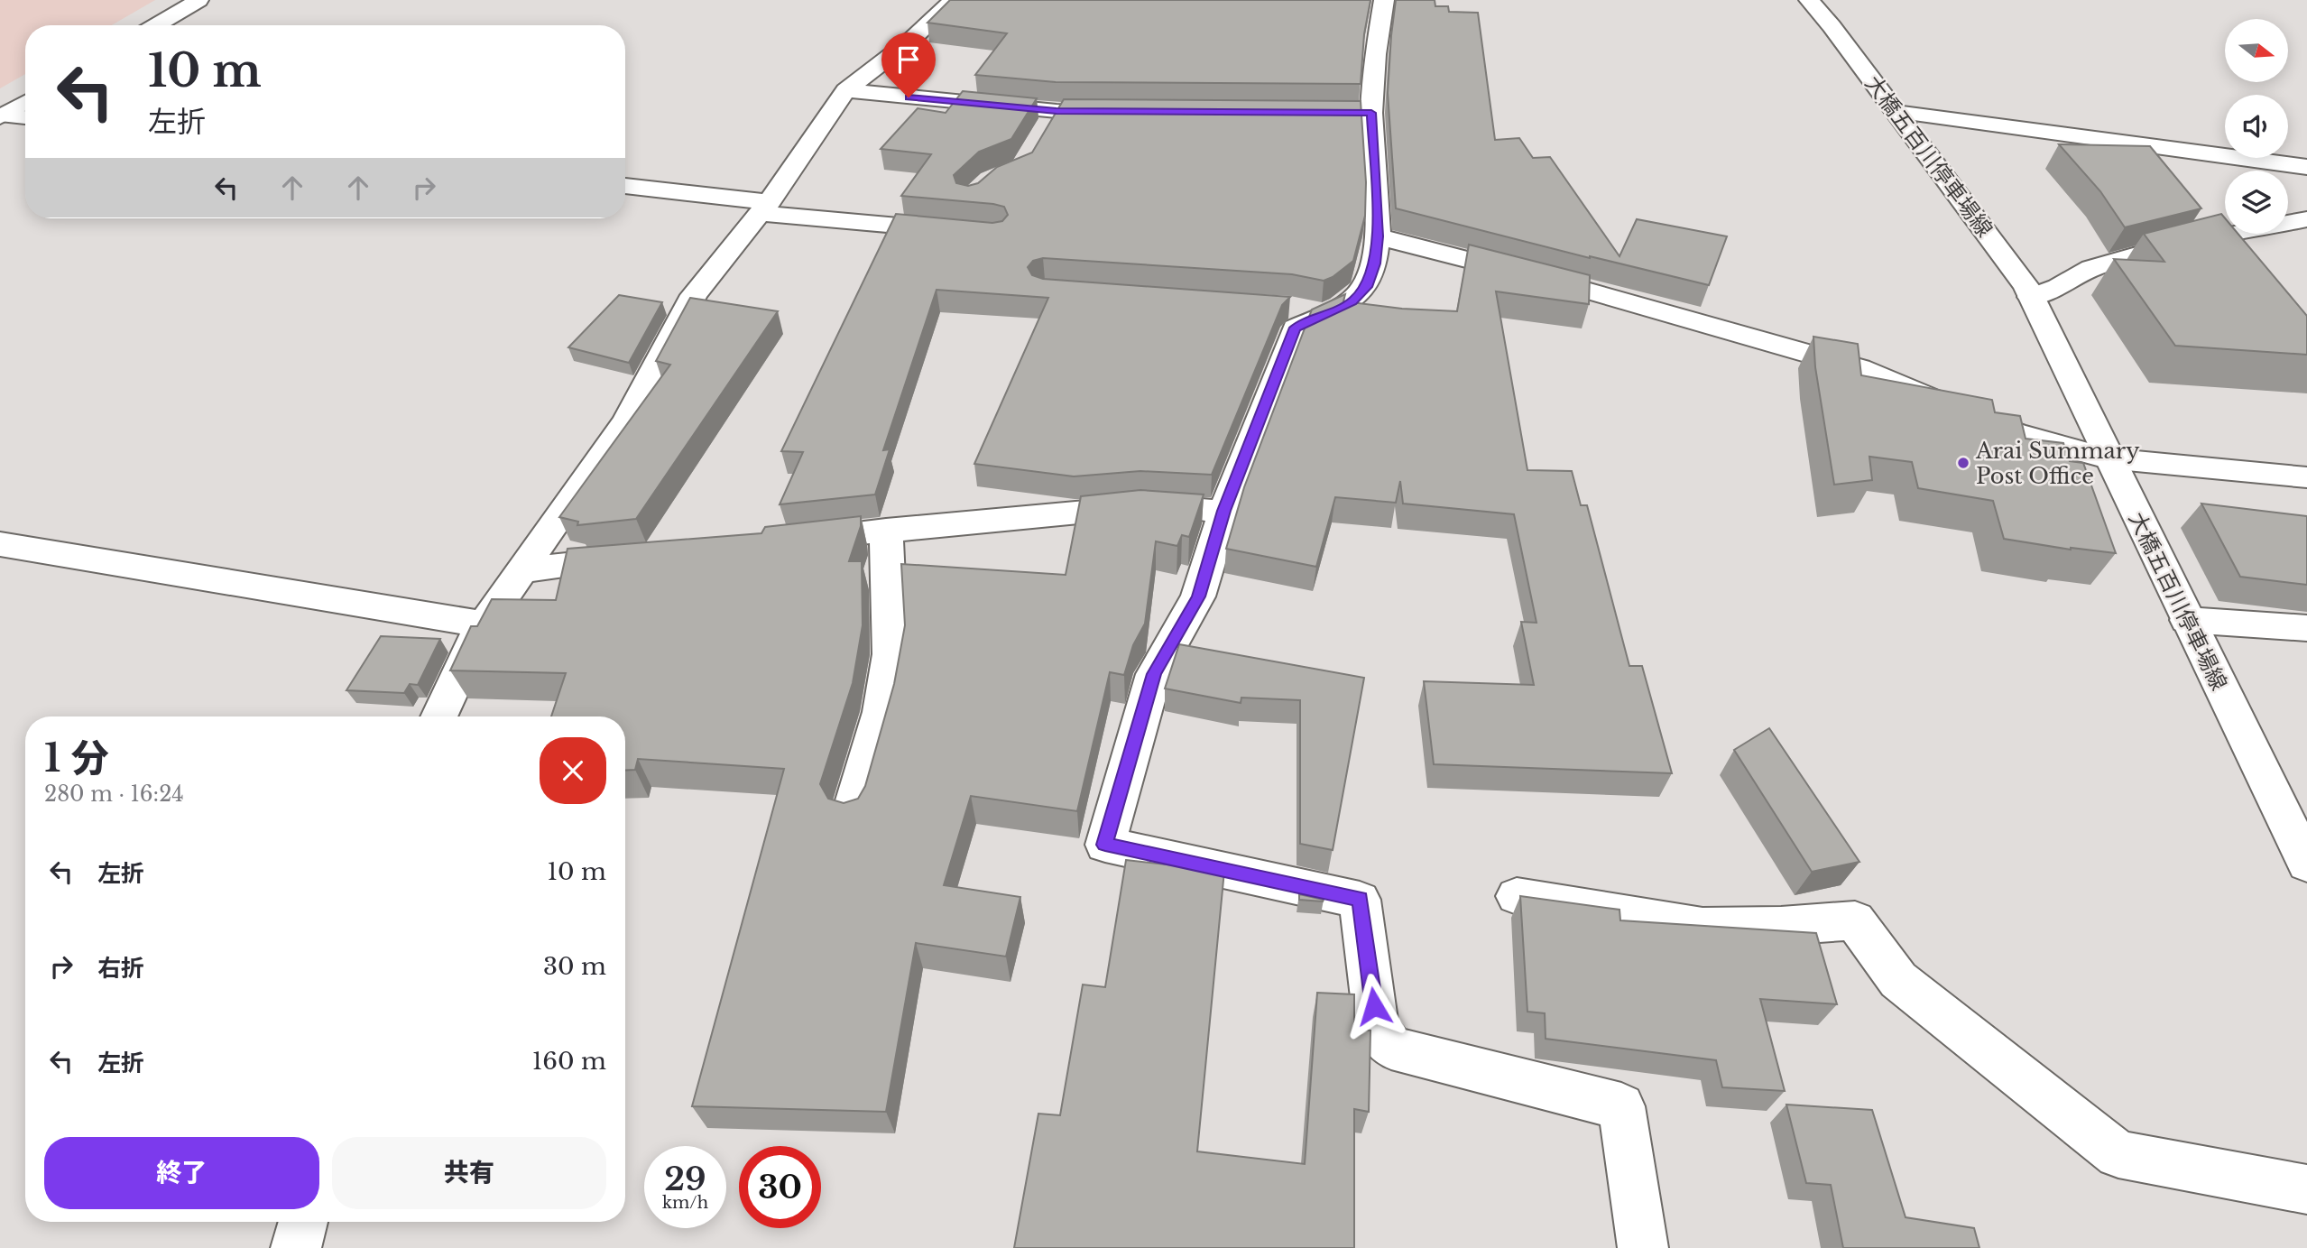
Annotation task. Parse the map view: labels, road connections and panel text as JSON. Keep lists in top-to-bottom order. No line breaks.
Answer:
{"streets":{"street":["大橋五百川停車場線"]},"places":["Arai Summary Post Office"],"north":"right","page":{"turn":["10 m","左折"],"heading":["1 分","280 m · 16:24"],"list":[{"name":"左折","value":"10 m"},{"name":"右折","value":"30 m"},{"name":"左折","value":"160 m"}],"buttons":["終了","共有"],"speed":"29 km/h","limit":"30"}}
